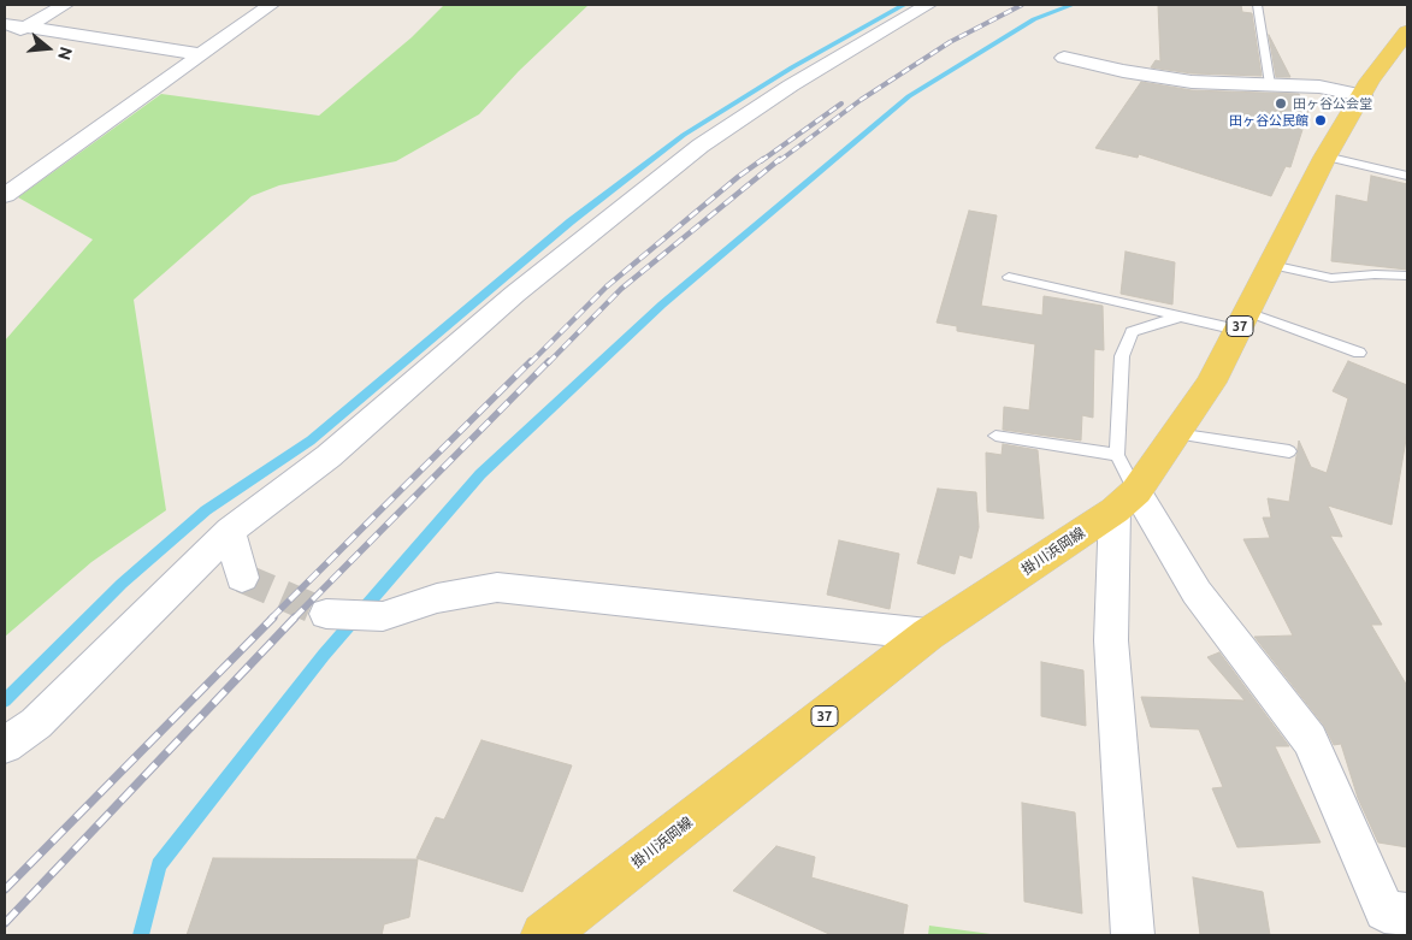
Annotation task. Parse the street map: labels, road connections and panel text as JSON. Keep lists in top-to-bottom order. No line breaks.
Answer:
{"streets":{"main road":["37","掛川浜岡線"]},"places":["田ヶ谷公会堂","田ヶ谷公民館"],"north":"right"}
